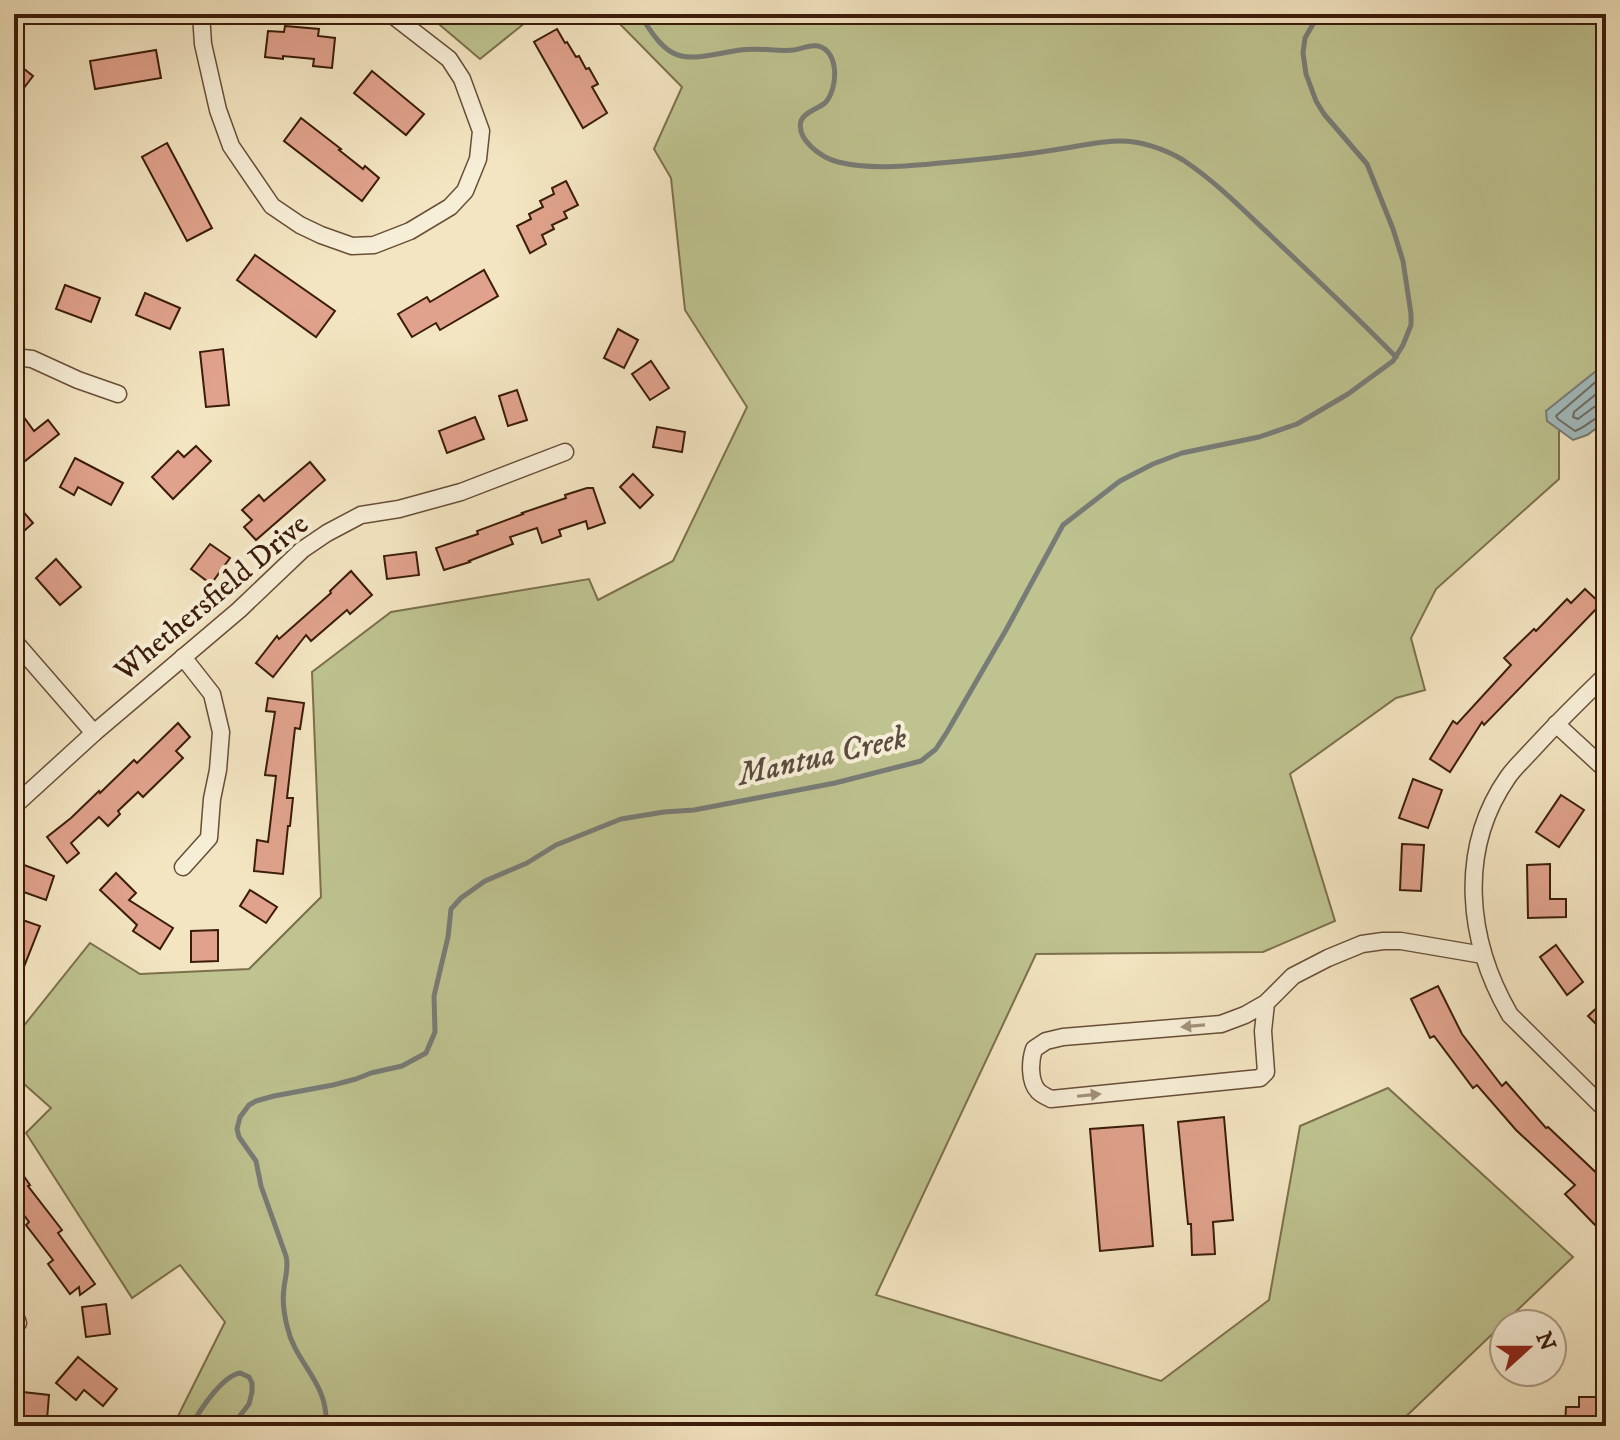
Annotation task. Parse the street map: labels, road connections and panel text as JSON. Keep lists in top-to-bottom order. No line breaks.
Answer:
{"streets":{"street":["Whethersfield Drive"]},"water":["Mantua Creek"],"north":"right"}
